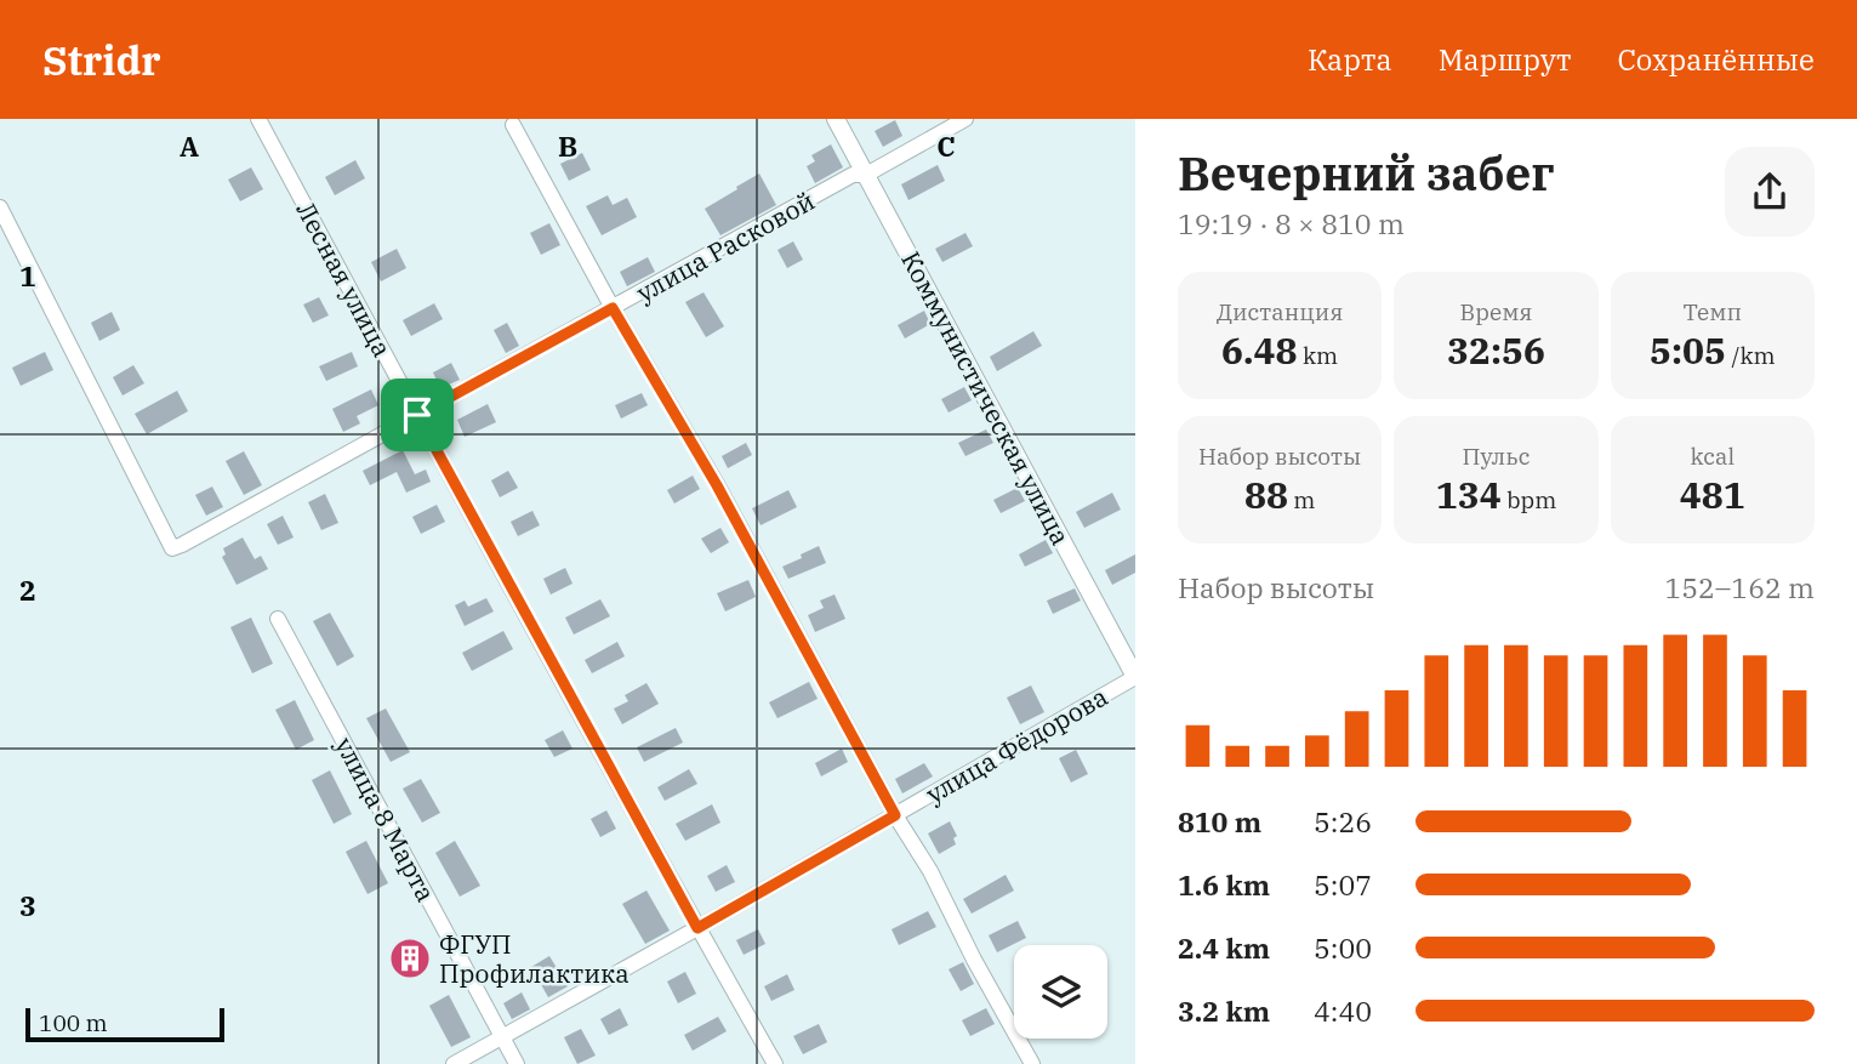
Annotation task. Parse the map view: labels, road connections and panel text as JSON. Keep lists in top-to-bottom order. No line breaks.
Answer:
{"streets":{"street":["улица Расковой","Лесная улица","Коммунистическая улица","улица Фёдорова","улица 8 Марта"]},"crossings":[["улица Расковой","Лесная улица"],["улица Расковой","Коммунистическая улица"],["Лесная улица","улица Фёдорова"],["Коммунистическая улица","улица Фёдорова"],["улица Фёдорова","улица 8 Марта"]],"places":{"building":["ФГУП Профилактика"]},"scale_bar":"100 m","page":{"header":"Stridr","nav":["Карта","Маршрут","Сохранённые"],"heading":["Вечерний забег","19:19 · 8 × 810 m"],"stats":[["Дистанция","6.48 km"],["Время","32:56"],["Темп","5:05 /km"],["Набор высоты","88 m"],["Пульс","134 bpm"],["kcal","481"]],"chart":["Набор высоты","152–162 m"],"list":[{"name":"810 m","note":"5:26"},{"name":"1.6 km","note":"5:07"},{"name":"2.4 km","note":"5:00"},{"name":"3.2 km","note":"4:40"}],"scale":"100 m"},"grid":{"columns":["A","B","C"],"rows":["1","2","3"]}}
